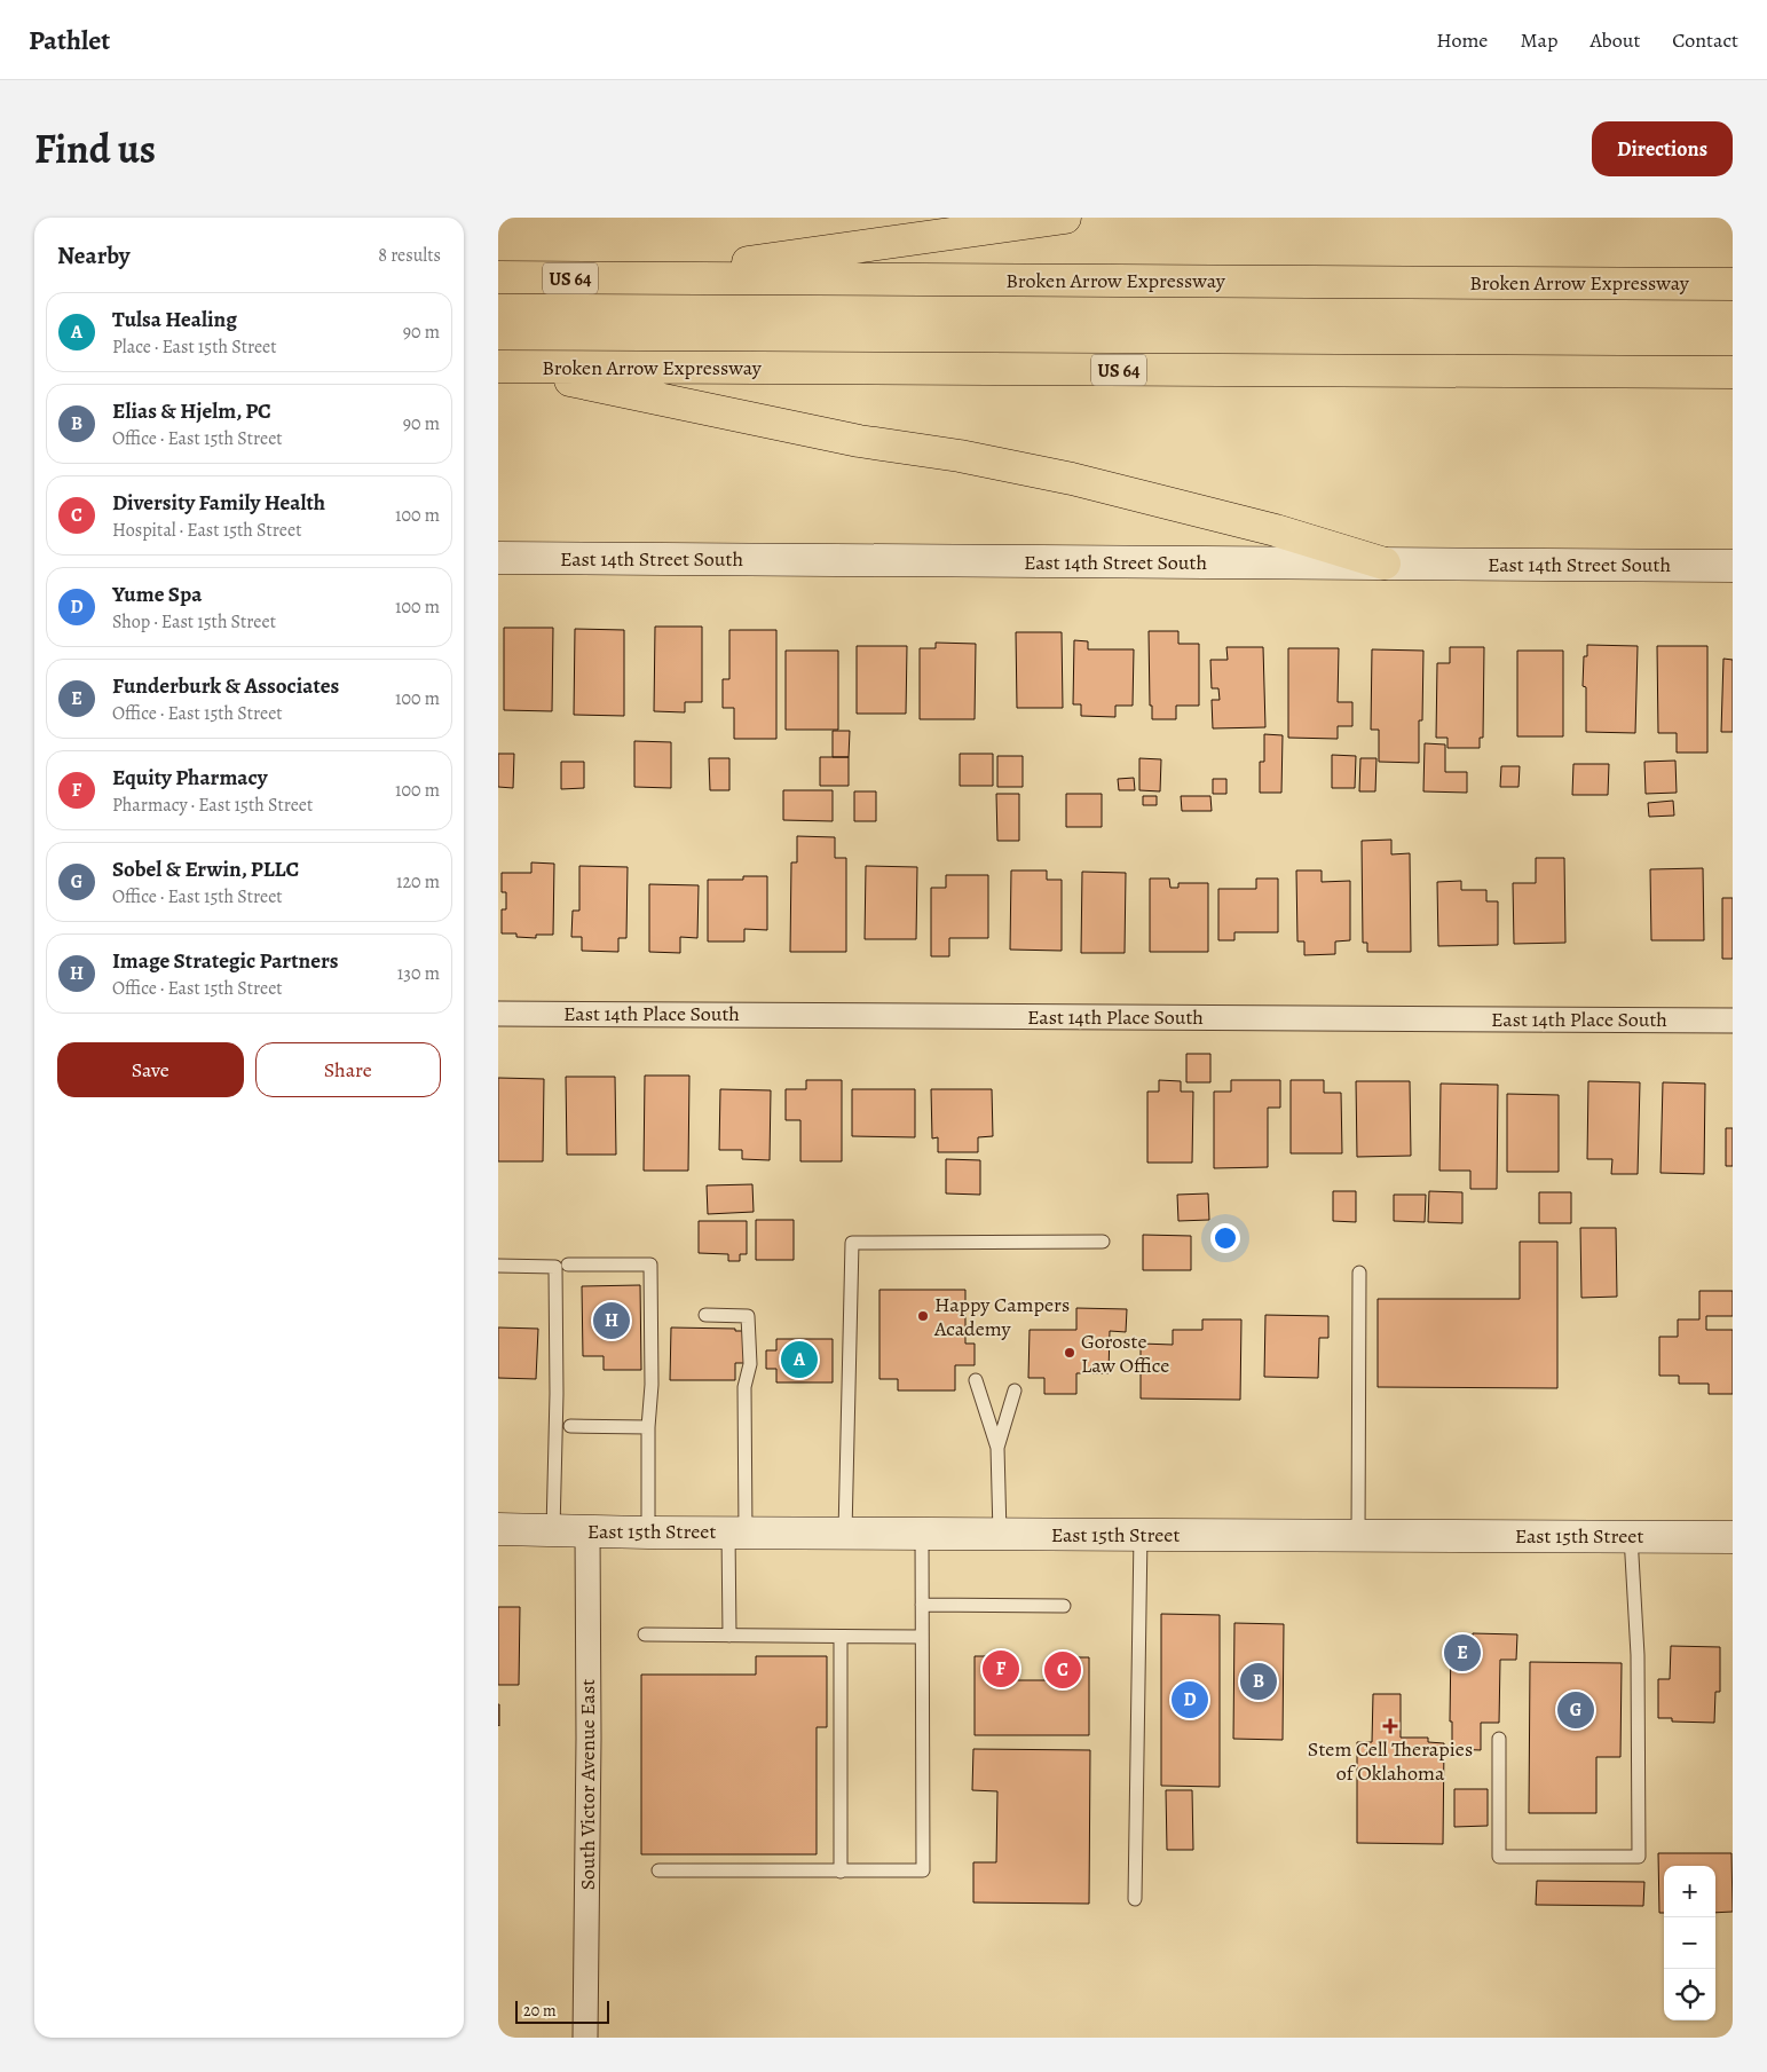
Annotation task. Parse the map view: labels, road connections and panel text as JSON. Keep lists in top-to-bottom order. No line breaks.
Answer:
{"streets":{"highway":["US 64","Broken Arrow Expressway"],"main road":["East 14th Street South","East 15th Street"],"street":["East 14th Place South","South Victor Avenue East"]},"crossings":[["East 15th Street","South Victor Avenue East"]],"places":{"other":["Happy Campers Academy","Goroste Law Office"],"health":["Stem Cell Therapies of Oklahoma"]},"scale_bar":"20 m","page":{"header":"Pathlet","nav":["Home","Map","About","Contact"],"title":"Find us","buttons":["Directions",["Save","Share"]],"heading":["Nearby","8 results"],"list":[{"mark":"A","name":"Tulsa Healing","note":"Place · East 15th Street","value":"90 m"},{"mark":"B","name":"Elias & Hjelm, PC","note":"Office · East 15th Street","value":"90 m"},{"mark":"C","name":"Diversity Family Health","note":"Hospital · East 15th Street","value":"100 m"},{"mark":"D","name":"Yume Spa","note":"Shop · East 15th Street","value":"100 m"},{"mark":"E","name":"Funderburk & Associates","note":"Office · East 15th Street","value":"100 m"},{"mark":"F","name":"Equity Pharmacy","note":"Pharmacy · East 15th Street","value":"100 m"},{"mark":"G","name":"Sobel & Erwin, PLLC","note":"Office · East 15th Street","value":"120 m"},{"mark":"H","name":"Image Strategic Partners","note":"Office · East 15th Street","value":"130 m"}],"pins":["H","A","E","F","C","B","D","G"],"map_buttons":["+","−"],"scale":"20 m"}}
